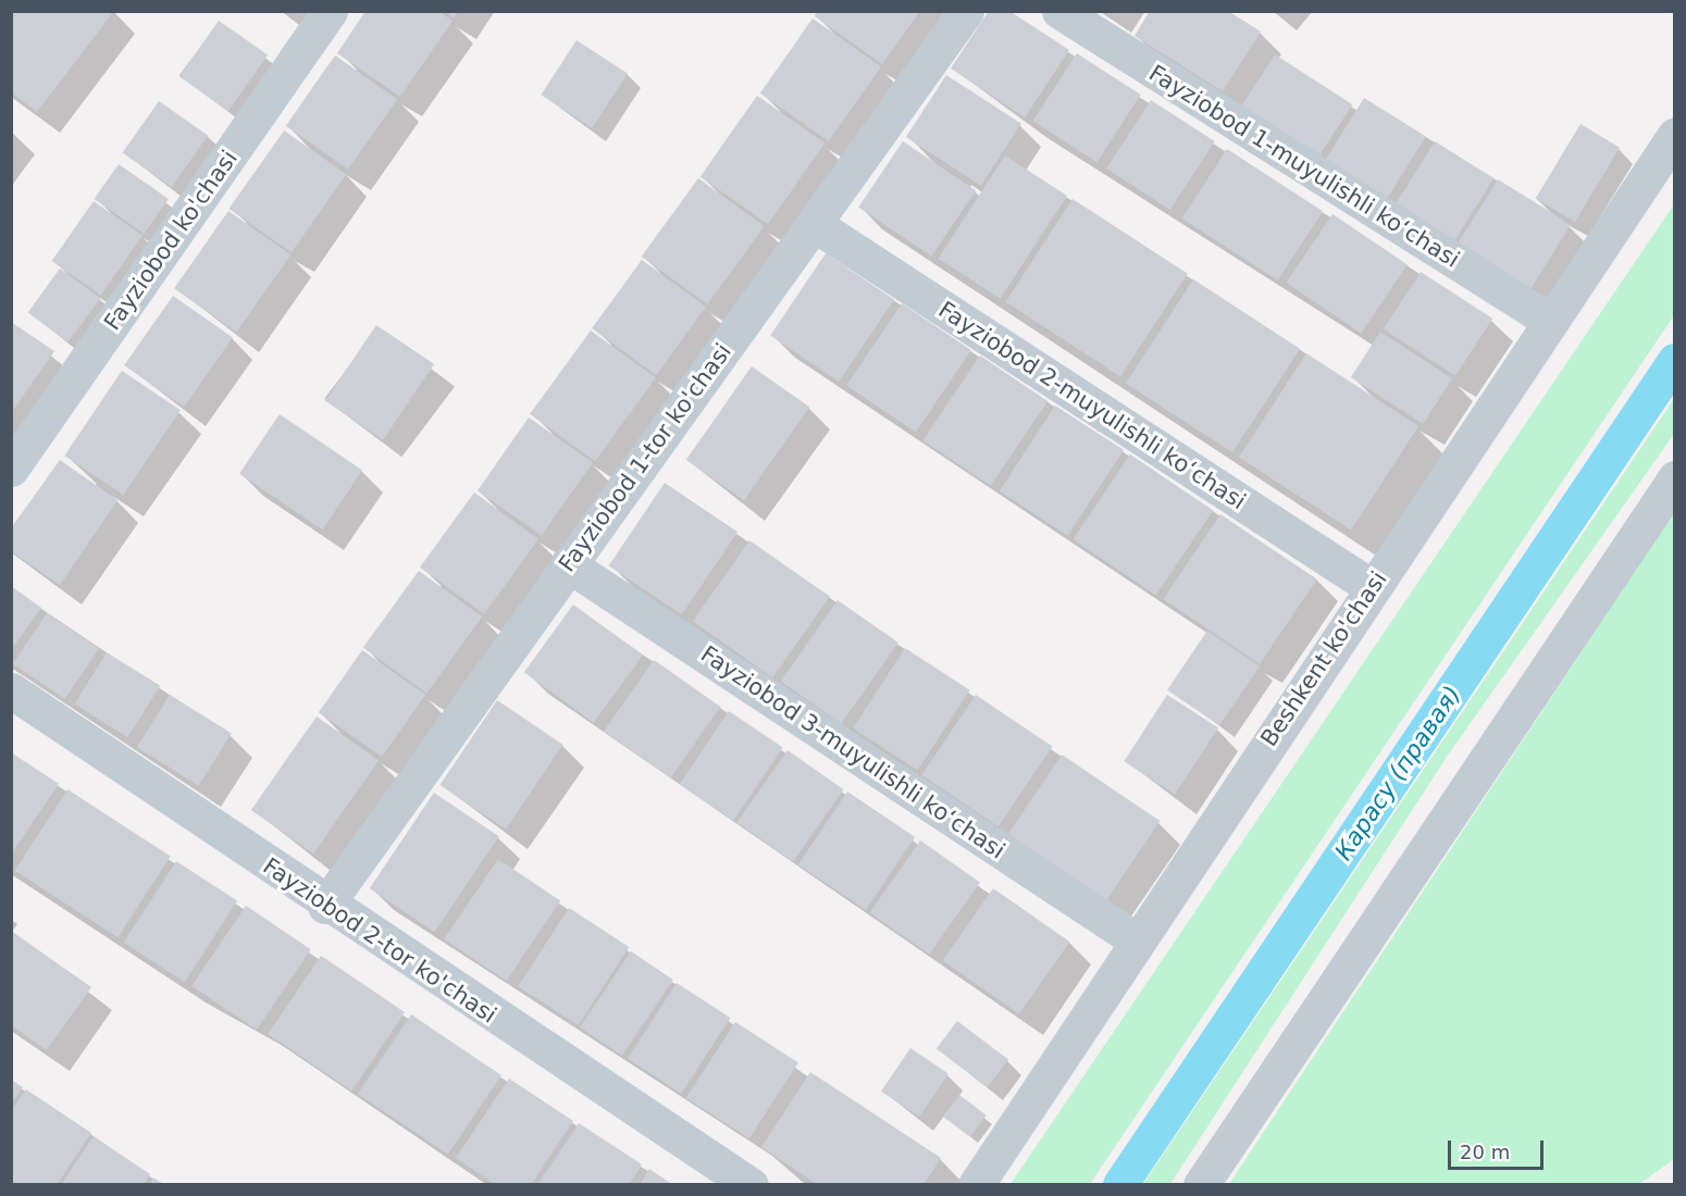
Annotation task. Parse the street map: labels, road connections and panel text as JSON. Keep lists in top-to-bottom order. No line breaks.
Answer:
{"streets":{"street":["Fayziobod 1-muyulishli koʻchasi","Fayziobod ko'chasi","Fayziobod 2-muyulishli koʻchasi","Fayziobod 1-tor ko'chasi","Beshkent ko'chasi","Fayziobod 3-muyulishli koʻchasi","Fayziobod 2-tor ko'chasi"]},"crossings":[["Fayziobod 1-muyulishli koʻchasi","Beshkent ko'chasi"],["Fayziobod 2-muyulishli koʻchasi","Fayziobod 1-tor ko'chasi"],["Fayziobod 2-muyulishli koʻchasi","Beshkent ko'chasi"],["Fayziobod 1-tor ko'chasi","Fayziobod 3-muyulishli koʻchasi"],["Fayziobod 1-tor ko'chasi","Fayziobod 2-tor ko'chasi"],["Beshkent ko'chasi","Fayziobod 3-muyulishli koʻchasi"]],"water":["Карасу (правая)"],"scale_bar":"20 m"}
